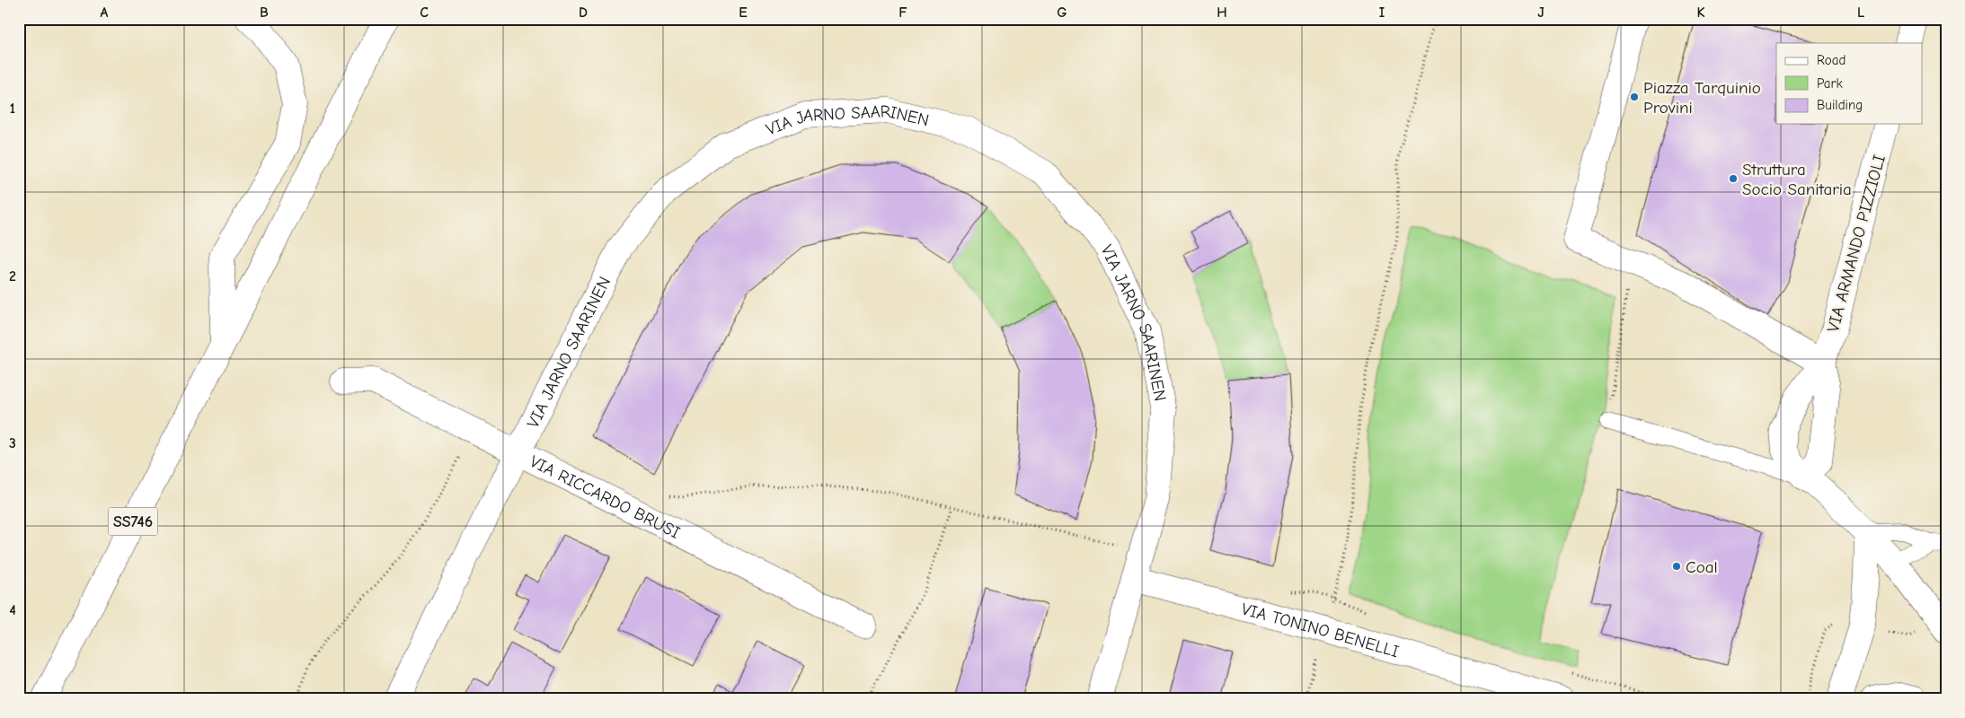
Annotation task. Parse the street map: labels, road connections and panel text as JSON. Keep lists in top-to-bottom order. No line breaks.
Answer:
{"streets":{"street":["VIA JARNO SAARINEN","VIA ARMANDO PIZZIOLI","VIA RICCARDO BRUSI","SS746","VIA TONINO BENELLI"]},"crossings":[["VIA JARNO SAARINEN","VIA RICCARDO BRUSI"],["VIA JARNO SAARINEN","VIA TONINO BENELLI"]],"places":["Piazza Tarquinio Provini","Struttura Socio Sanitaria","Coal"],"legend":["Road","Park","Building"],"grid":{"columns":["A","B","C","D","E","F","G","H","I","J","K","L"],"rows":["1","2","3","4"]}}
